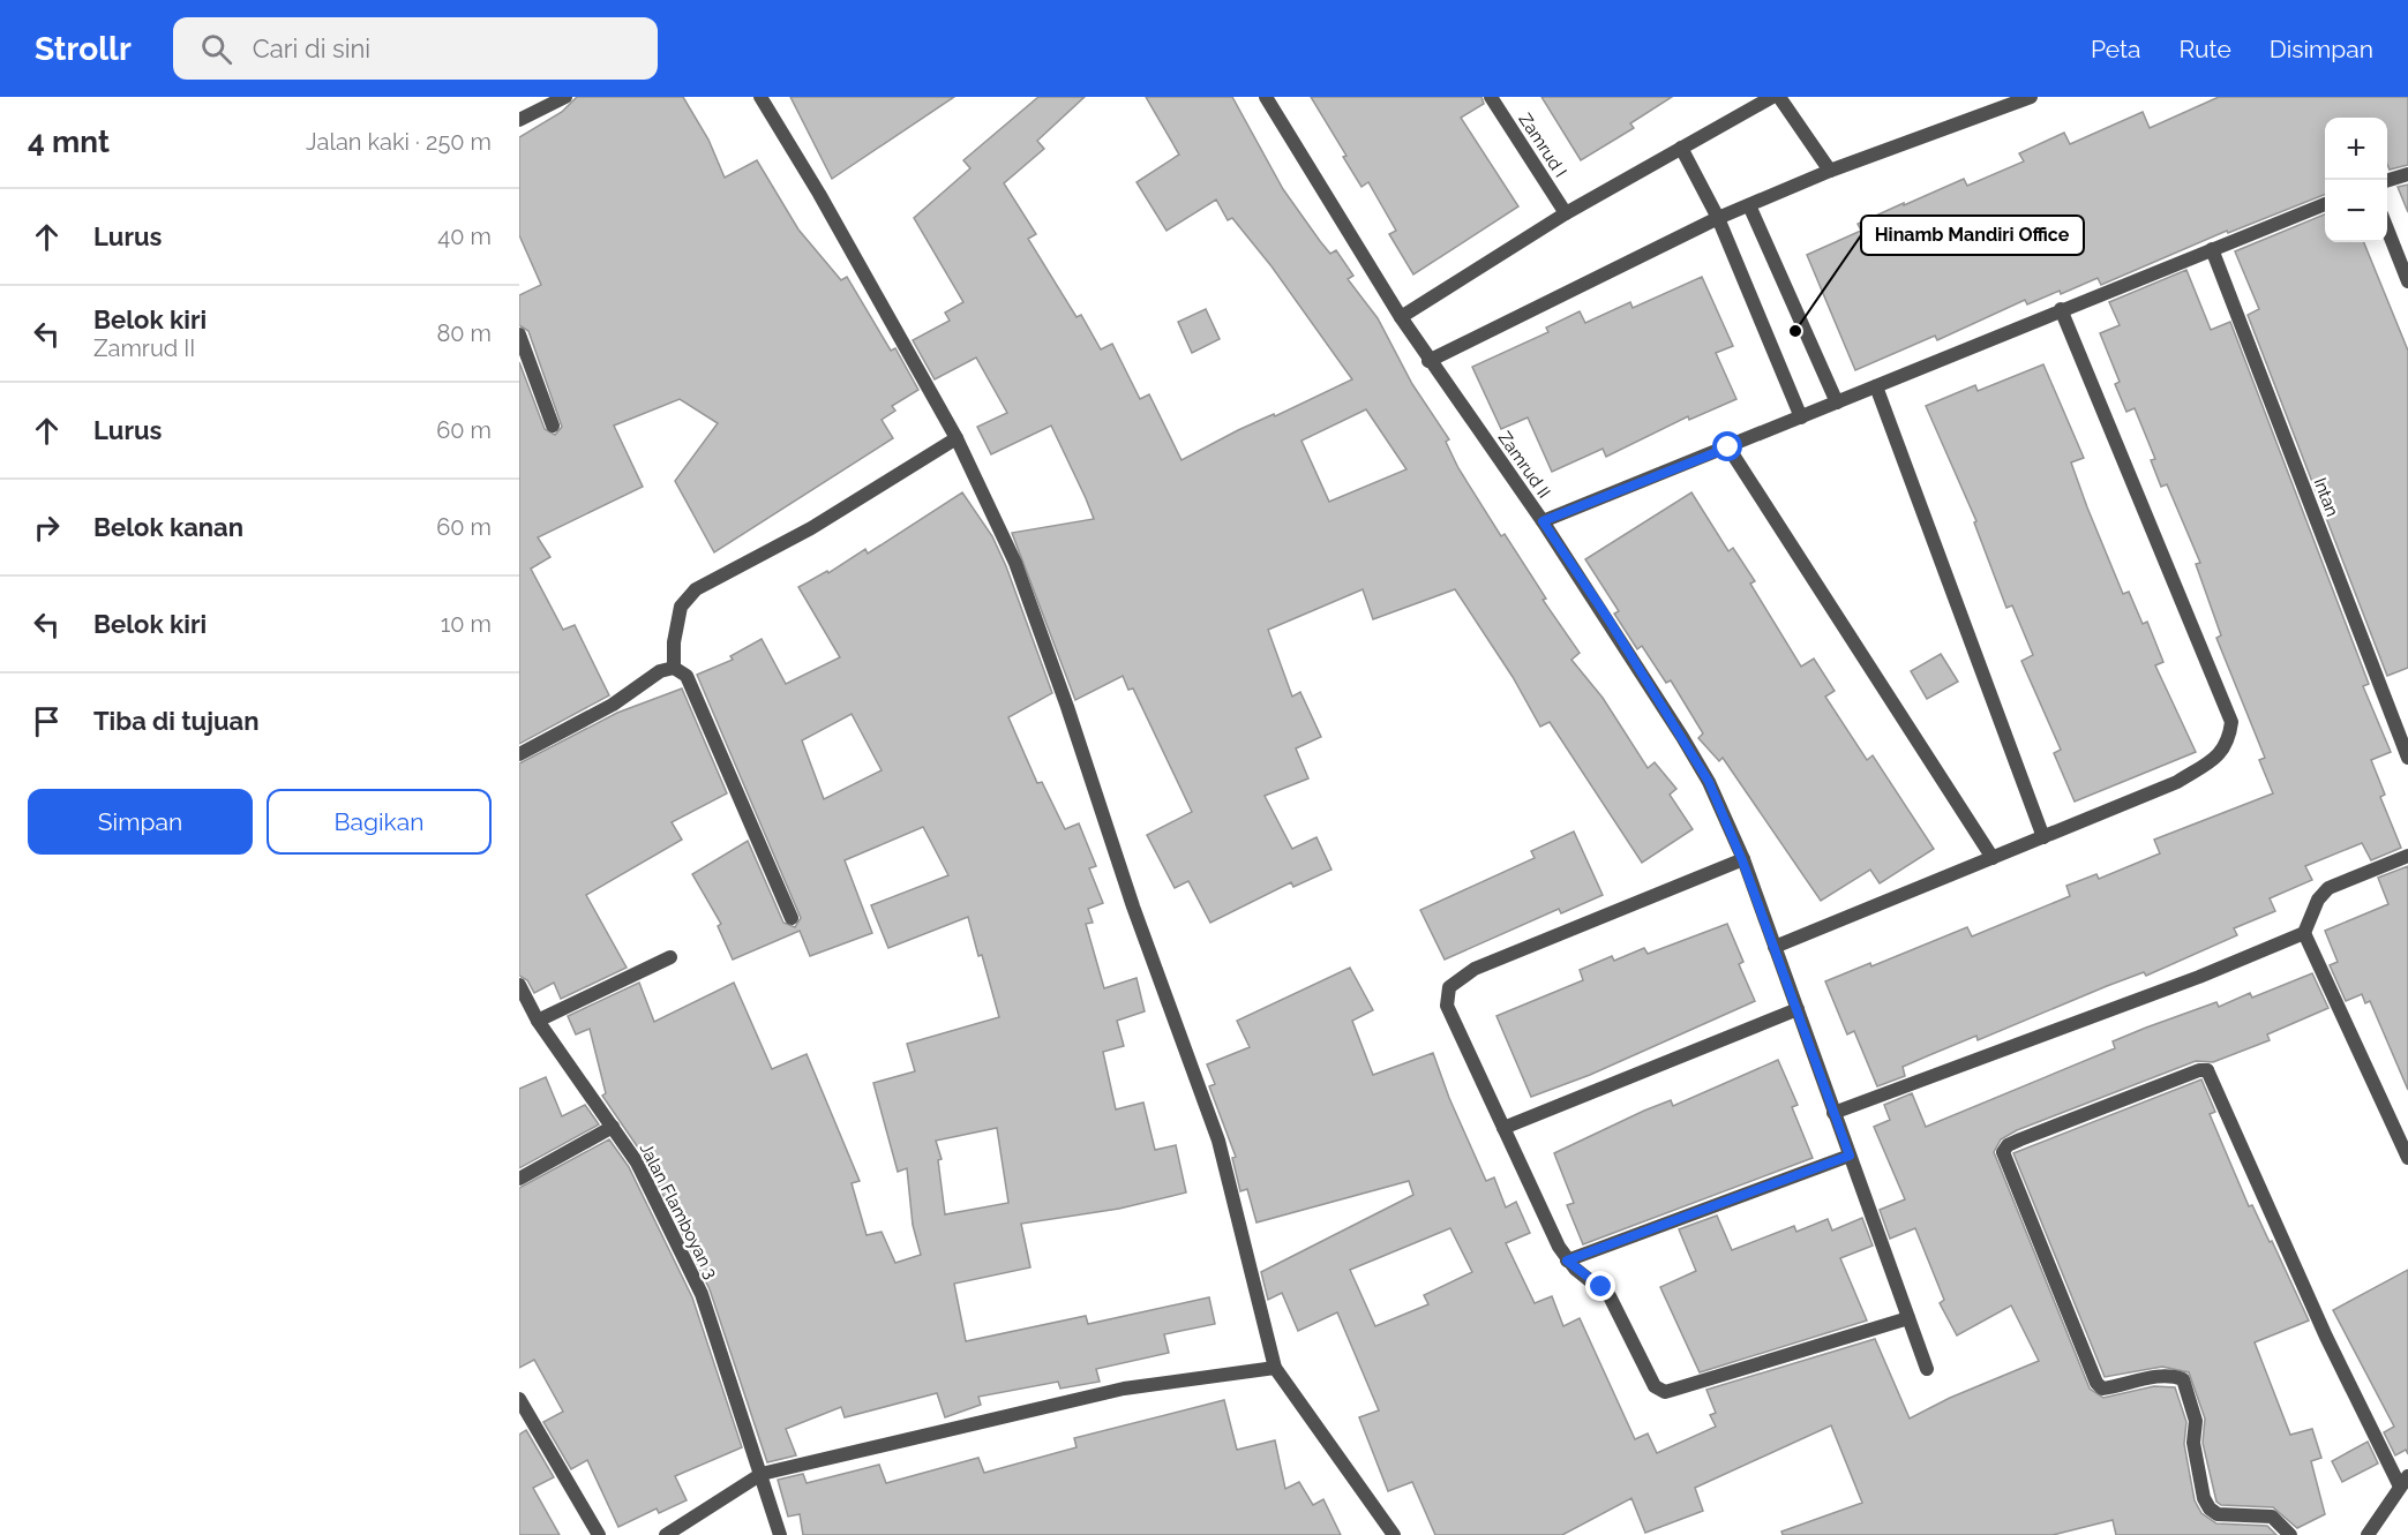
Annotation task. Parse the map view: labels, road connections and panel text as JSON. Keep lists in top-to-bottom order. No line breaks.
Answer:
{"streets":{"street":["Zamrud I","Zamrud II","Intan","Jalan Flamboyan 3"]},"places":["Hinamb Mandiri Office"],"page":{"header":"Strollr","search":"Cari di sini","nav":["Peta","Rute","Disimpan"],"heading":["4 mnt","Jalan kaki · 250 m"],"map_buttons":["+","−"],"list":[["Lurus","40 m"],["Belok kiri","Zamrud II","80 m"],["Lurus","60 m"],["Belok kanan","60 m"],["Belok kiri","10 m"],"Tiba di tujuan"],"buttons":["Simpan","Bagikan"]}}
